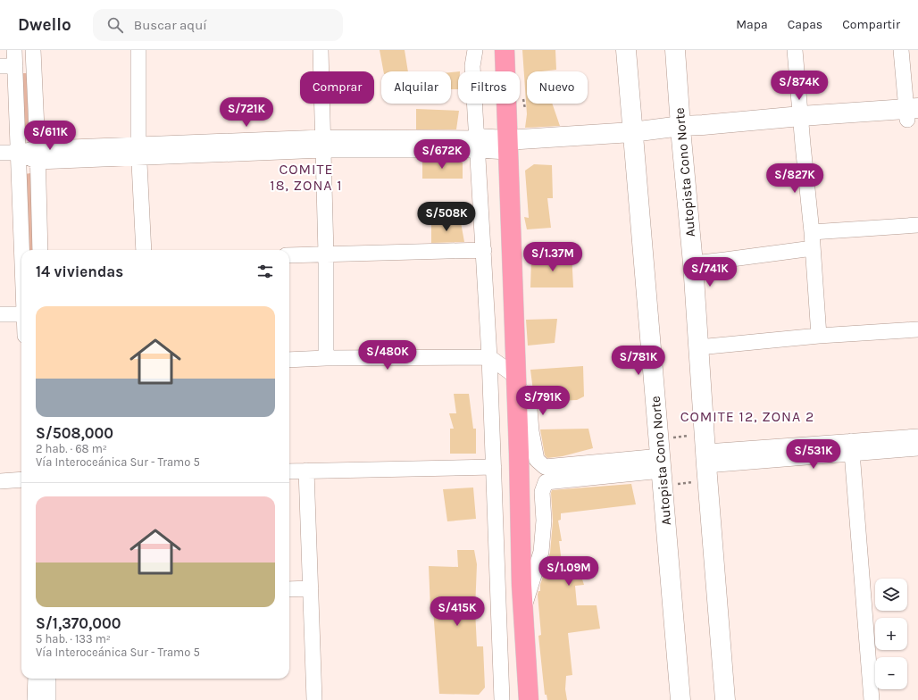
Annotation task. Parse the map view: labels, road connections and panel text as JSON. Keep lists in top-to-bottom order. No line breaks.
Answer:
{"streets":{"main road":["Autopista Cono Norte"]},"districts":["COMITE 18, ZONA 1","COMITE 12, ZONA 2"],"page":{"header":"Dwello","search":"Buscar aquí","nav":["Mapa","Capas","Compartir"],"price":["S/874K","S/721K","S/611K","S/672K","S/827K","S/508K","S/1.37M","S/741K","S/480K","S/781K","S/791K","S/531K","S/1.09M","S/415K"],"chip":["Comprar","Alquilar","Filtros","Nuevo"],"heading":"14 viviendas","list":[{"name":"S/508,000","note":"2 hab. · 68 m² · Vía Interoceánica Sur - Tramo 5"},{"name":"S/1,370,000","note":"5 hab. · 133 m² · Vía Interoceánica Sur - Tramo 5"}],"map_buttons":["+","−"]}}
